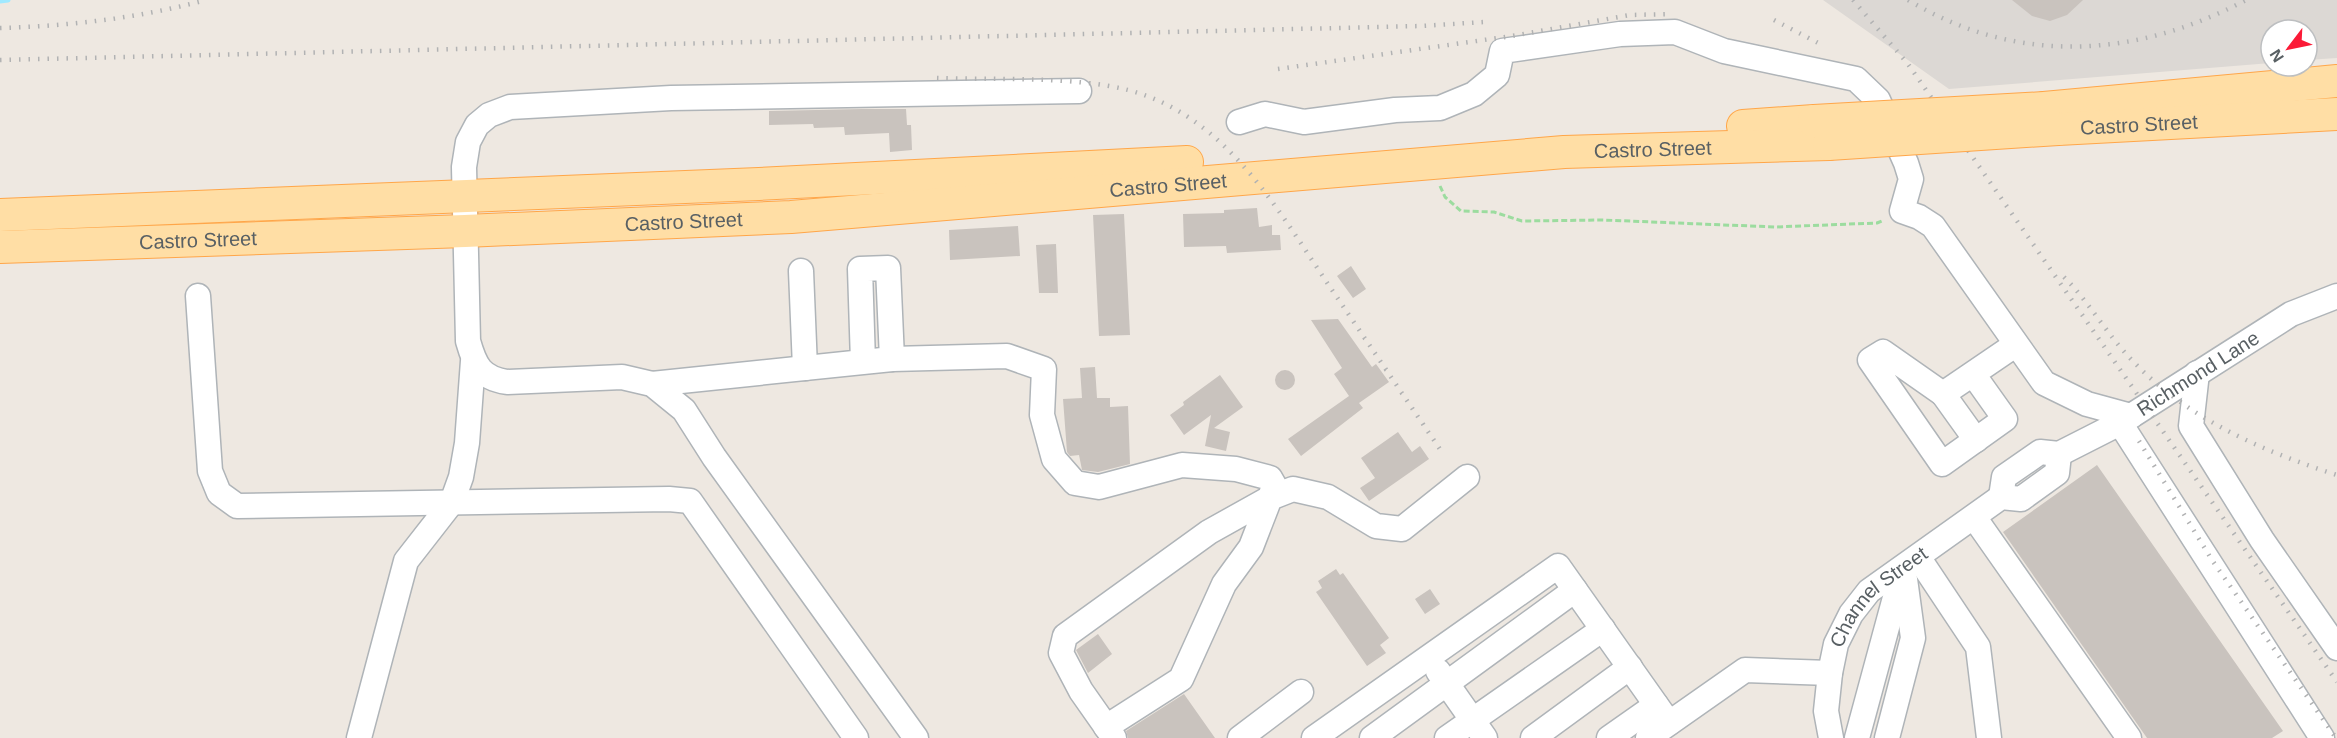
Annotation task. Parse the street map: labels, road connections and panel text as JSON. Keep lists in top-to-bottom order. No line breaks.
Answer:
{"streets":{"main road":["Castro Street"],"street":["Richmond Lane","Channel Street"]},"crossings":[["Richmond Lane","Channel Street"]],"north":"bottom left"}
